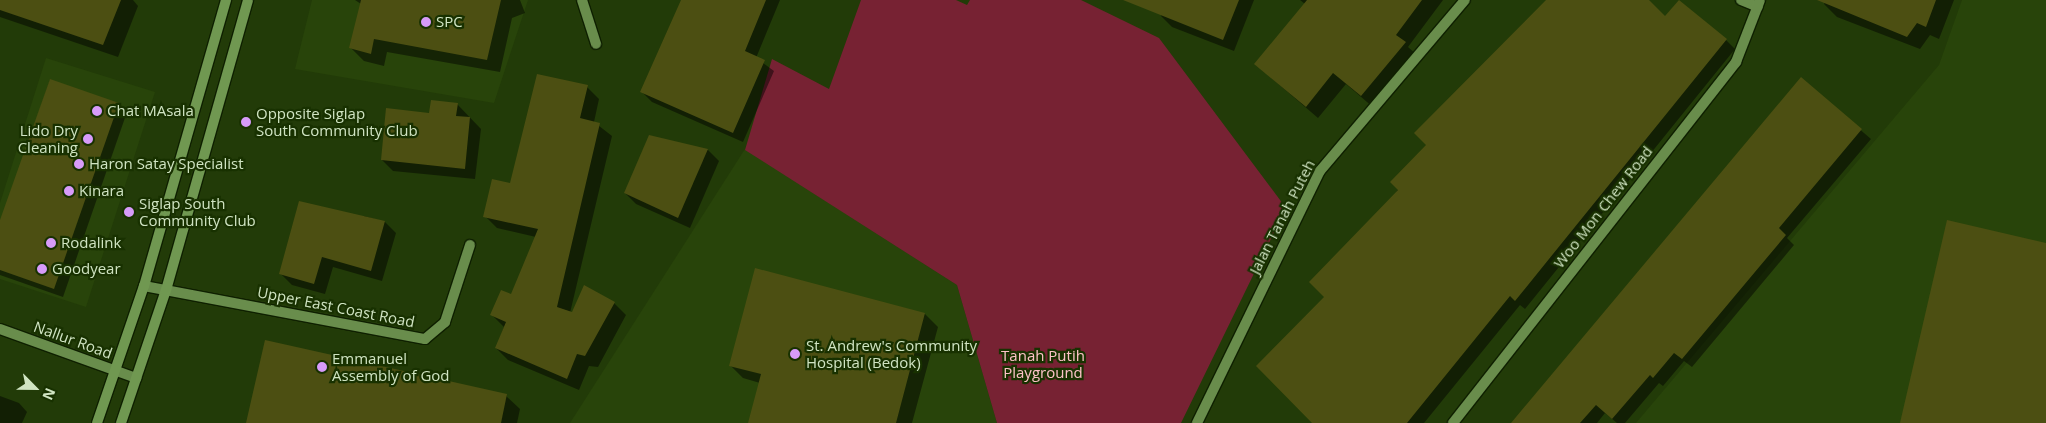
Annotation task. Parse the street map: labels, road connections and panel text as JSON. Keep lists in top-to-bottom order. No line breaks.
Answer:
{"streets":{"street":["Woo Mon Chew Road","Jalan Tanah Puteh","Upper East Coast Road","Nallur Road"]},"parks":["Tanah Putih Playground"],"places":["SPC","Chat MAsala","Opposite Siglap South Community Club","Lido Dry Cleaning","Haron Satay Specialist","Kinara","Siglap South Community Club","Rodalink","Goodyear","St. Andrew's Community Hospital (Bedok)","Emmanuel Assembly of God"],"north":"bottom right"}
